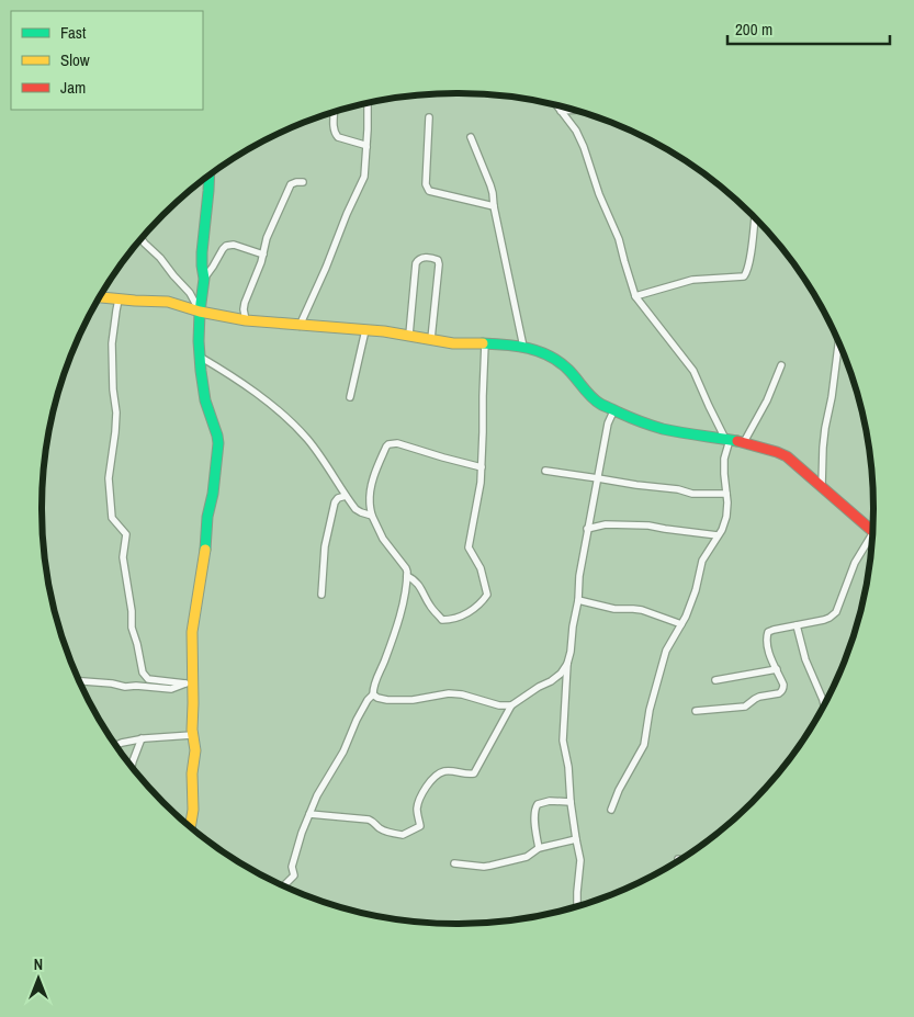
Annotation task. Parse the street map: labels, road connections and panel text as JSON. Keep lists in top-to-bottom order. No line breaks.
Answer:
{"legend":["Fast","Slow","Jam"],"scale_bar":"200 m","north":"top"}
